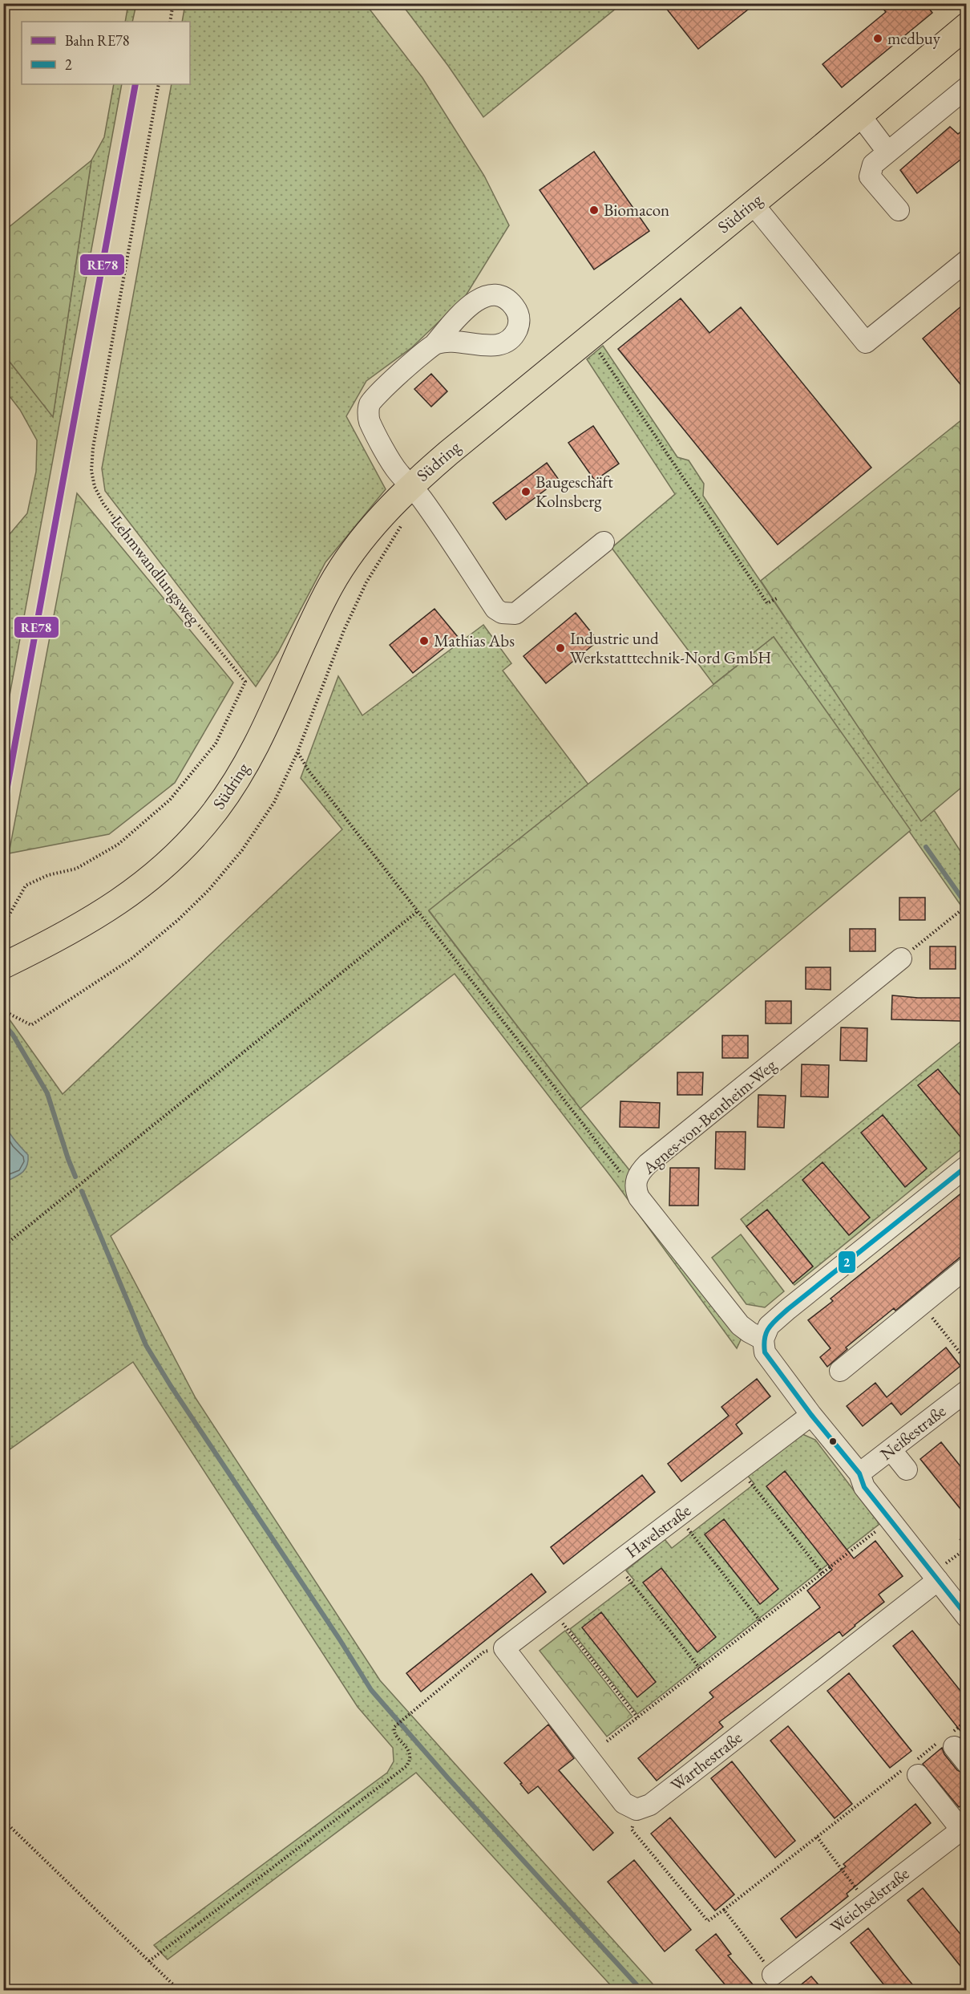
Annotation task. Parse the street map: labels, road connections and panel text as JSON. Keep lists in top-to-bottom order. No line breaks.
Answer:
{"streets":{"main road":["Südring"],"street":["Agnes-von-Bentheim-Weg","Neißestraße","Havelstraße","Warthestraße","Weichselstraße"],"path":["Lehmwandlungsweg"]},"places":["medbuy","Biomacon","Baugeschäft Kolnsberg","Mathias Abs","Industrie und Werkstatttechnik-Nord GmbH"],"lines":["rail line RE78","transit line 2"],"legend":["Bahn RE78","2"]}
